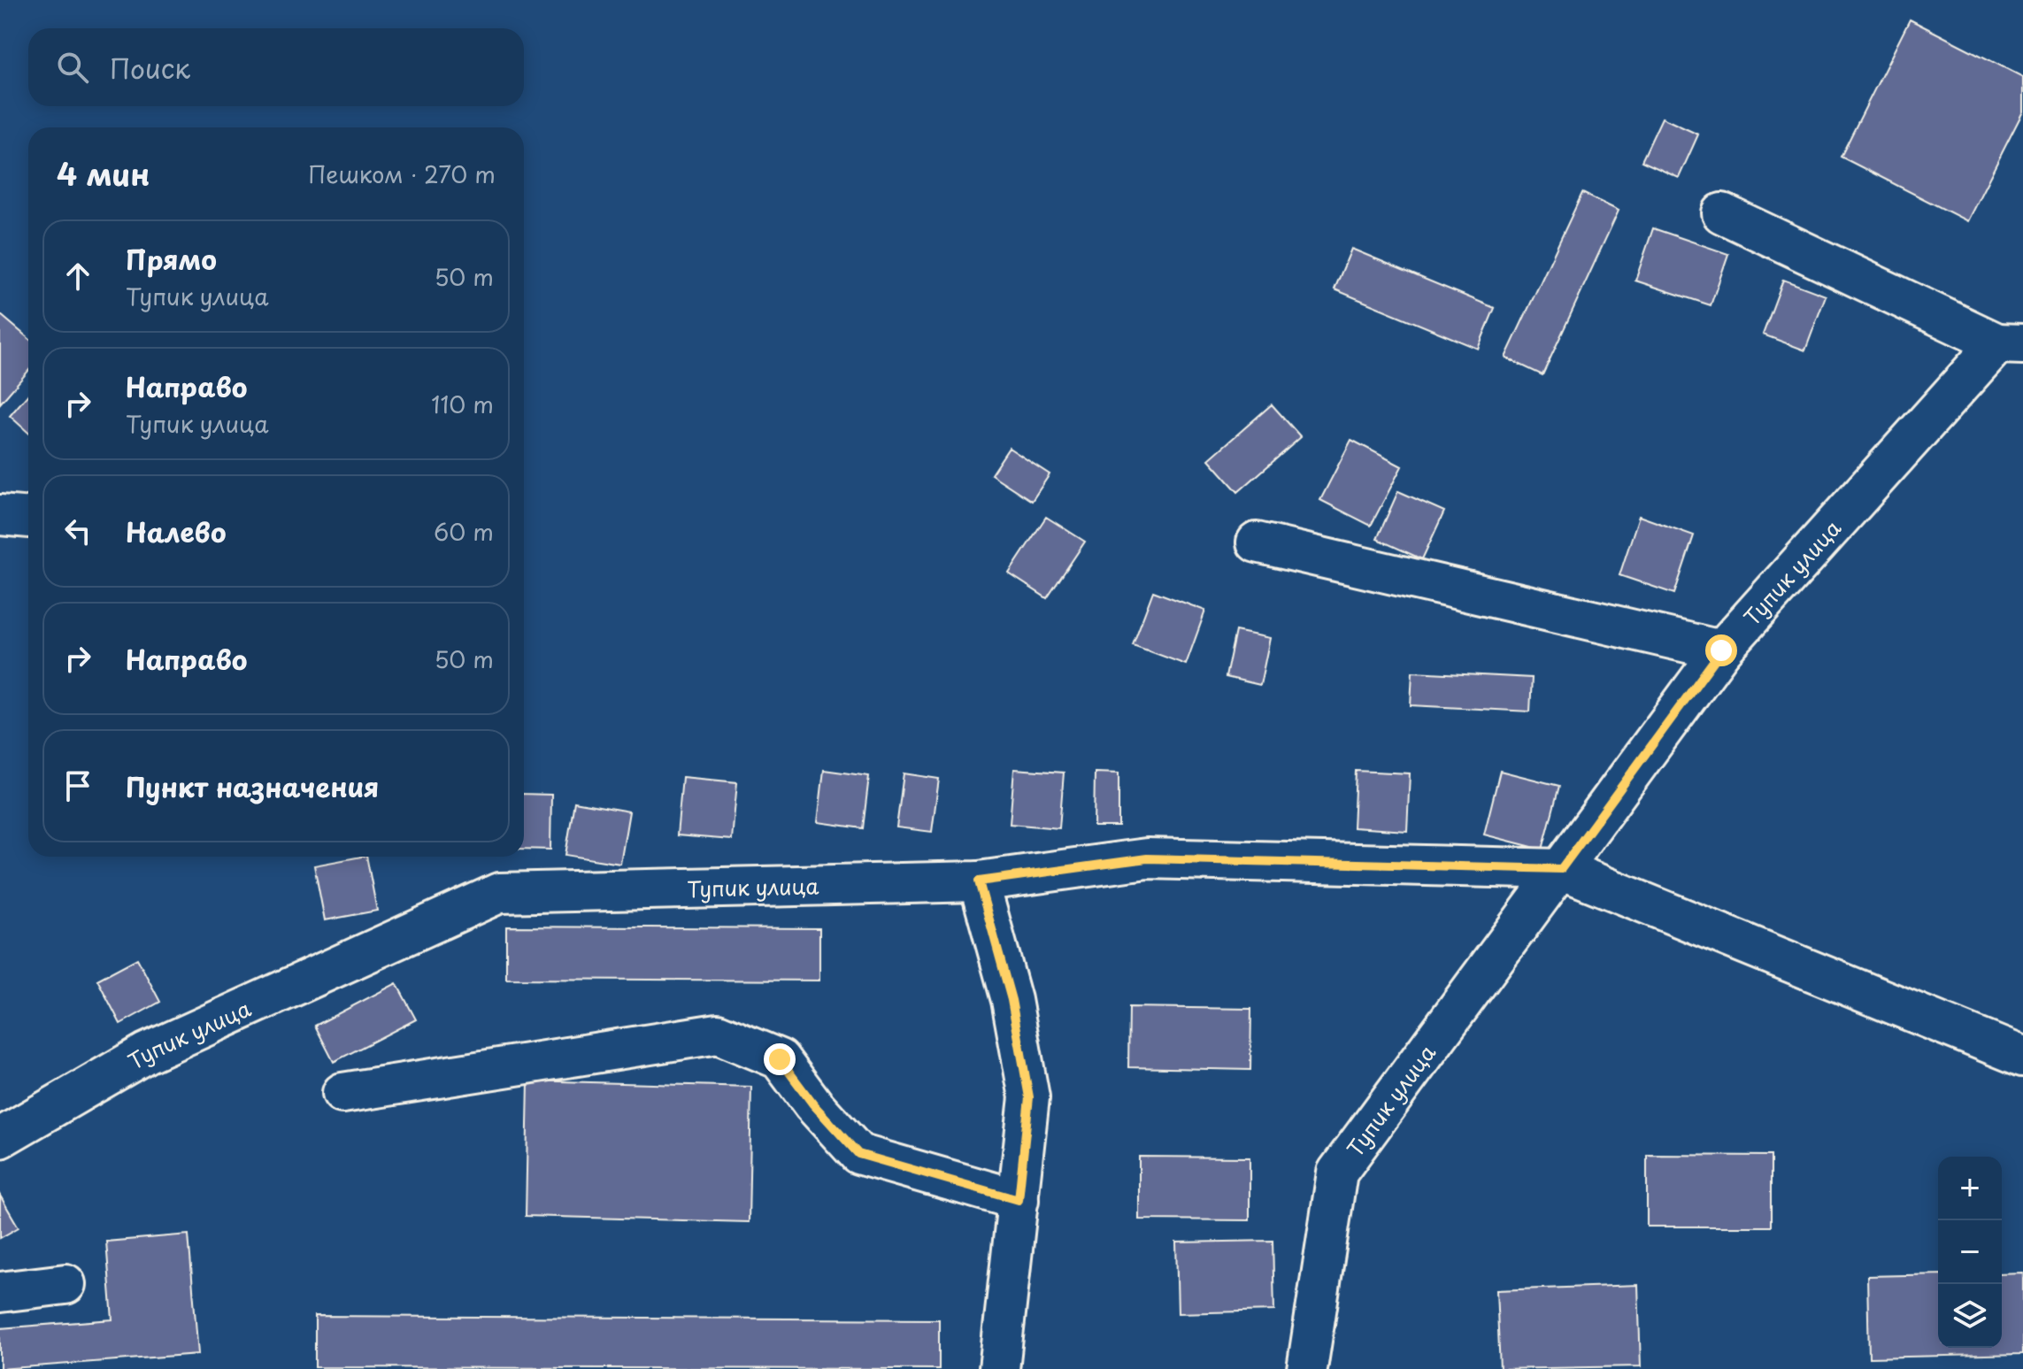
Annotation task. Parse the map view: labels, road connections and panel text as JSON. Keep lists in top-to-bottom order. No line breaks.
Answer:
{"streets":{"street":["Тупик улица"]},"page":{"search":"Поиск","heading":["4 мин","Пешком · 270 m"],"list":[["Прямо","Тупик улица","50 m"],["Направо","Тупик улица","110 m"],["Налево","60 m"],["Направо","50 m"],"Пункт назначения"],"map_buttons":["+","−"]}}
